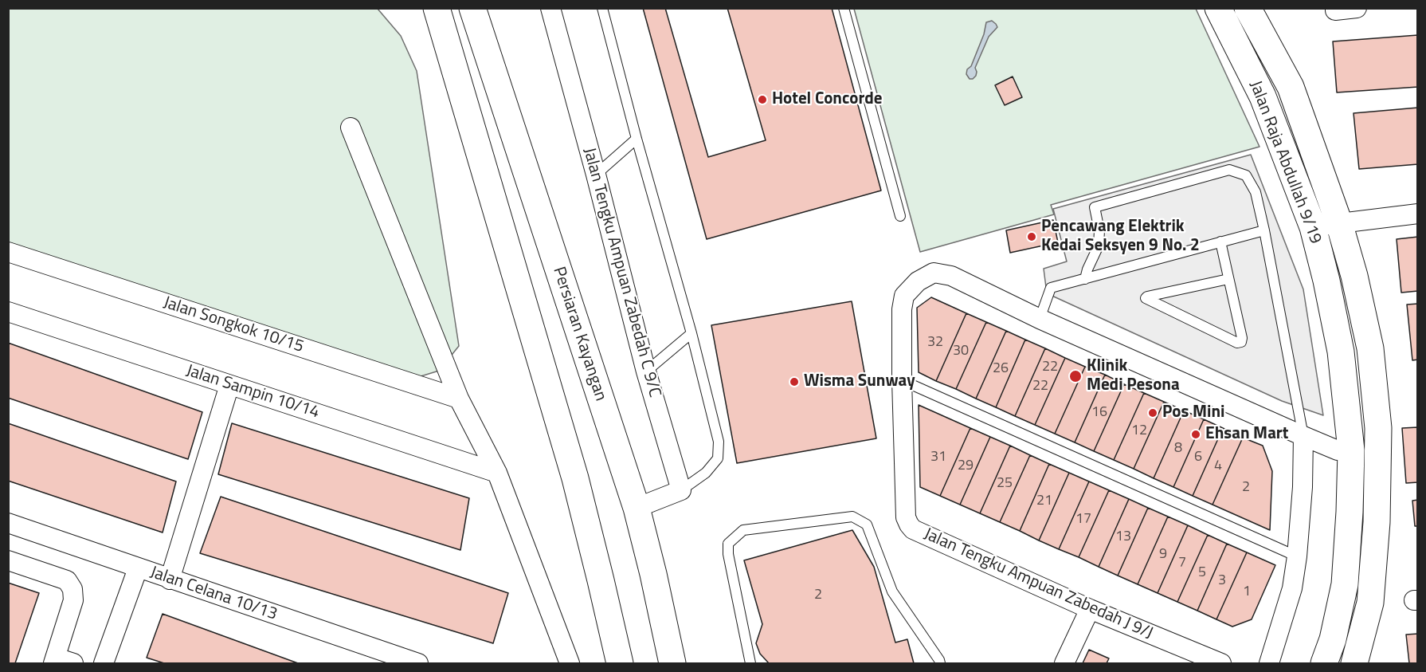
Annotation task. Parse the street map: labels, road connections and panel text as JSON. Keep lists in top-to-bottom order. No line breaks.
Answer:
{"streets":{"main road":["Jalan Raja Abdullah 9/19","Persiaran Kayangan"],"street":["Jalan Tengku Ampuan Zabedah C 9/C","Jalan Songkok 10/15","Jalan Sampin 10/14","Jalan Tengku Ampuan Zabedah J 9/J","Jalan Celana 10/13"]},"places":["Hotel Concorde","Pencawang Elektrik Kedai Seksyen 9 No. 2","Klinik Medi Pesona","Wisma Sunway","Pos Mini","Ehsan Mart"],"house_numbers":["32","30","22","26","22","16","12","8","31","6","29","4","25","2","21","17","13","9","7","5","3","1","2"]}
